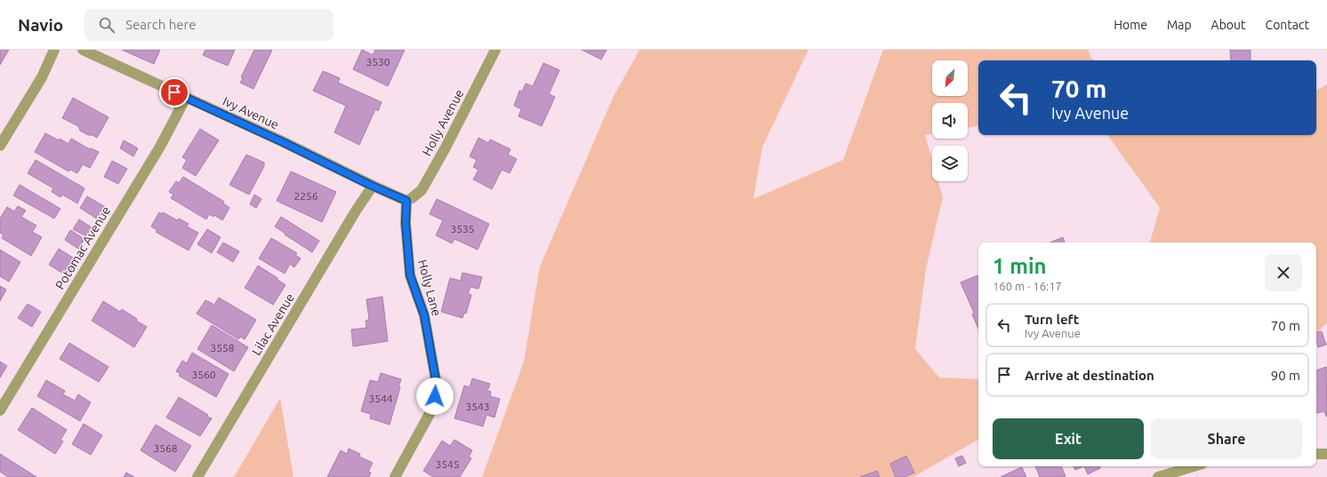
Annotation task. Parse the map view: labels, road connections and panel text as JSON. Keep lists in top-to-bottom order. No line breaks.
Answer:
{"streets":{"street":["Ivy Avenue","Holly Avenue","Potomac Avenue","Holly Lane","Lilac Avenue"]},"crossings":[["Ivy Avenue","Holly Avenue"],["Ivy Avenue","Potomac Avenue"],["Ivy Avenue","Holly Lane"],["Ivy Avenue","Lilac Avenue"],["Holly Avenue","Holly Lane"]],"house_numbers":["3530","2256","3535","3558","3560","3544","3543","3568","3545"],"north":"bottom left","page":{"header":"Navio","search":"Search here","nav":["Home","Map","About","Contact"],"turn":["70 m","Ivy Avenue"],"heading":["1 min","160 m · 16:17"],"list":[{"name":"Turn left","note":"Ivy Avenue","value":"70 m"},{"name":"Arrive at destination","value":"90 m"}],"buttons":["Exit","Share"]}}
